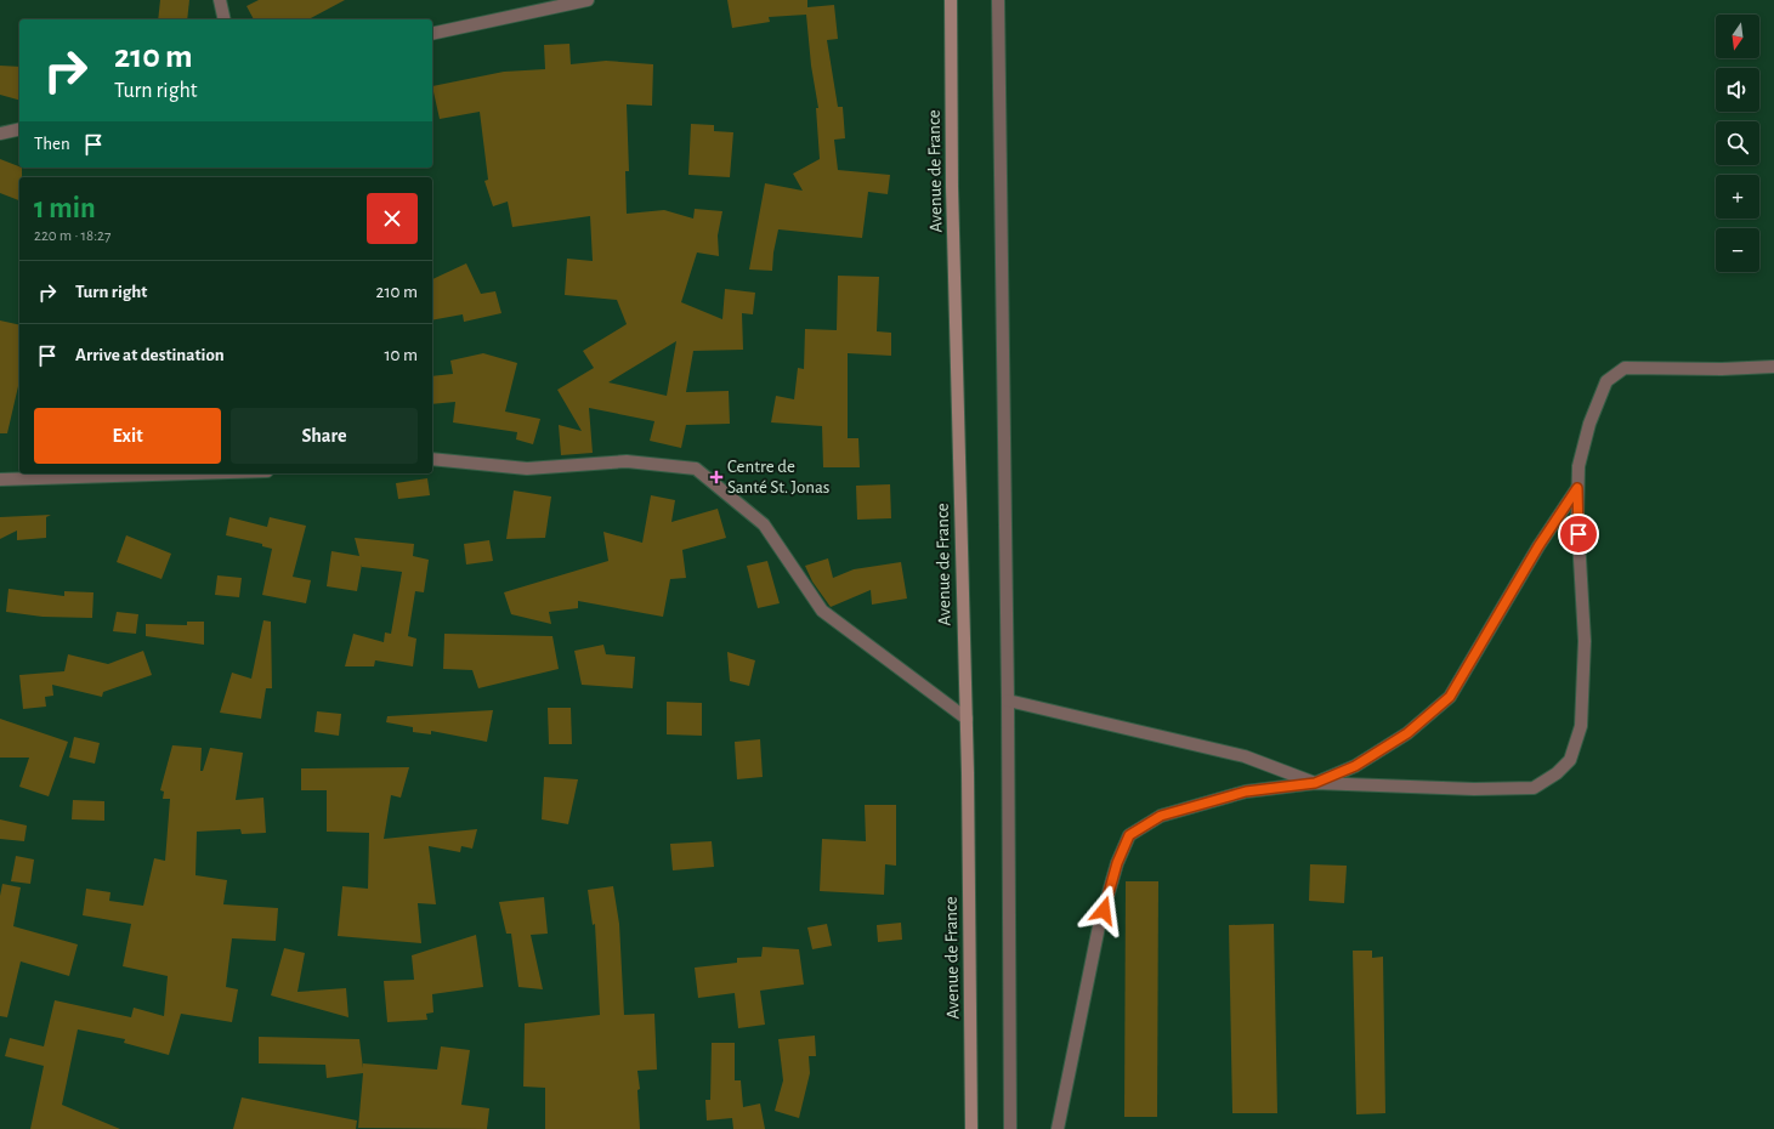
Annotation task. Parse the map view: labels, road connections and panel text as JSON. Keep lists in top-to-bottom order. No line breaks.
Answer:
{"streets":{"main road":["Avenue de France"]},"places":{"health":["Centre de Santé St. Jonas"]},"north":"bottom","page":{"map_buttons":["+","−"],"turn":["210 m","Turn right"],"then":"Then","heading":["1 min","220 m · 18:27"],"list":[{"name":"Turn right","value":"210 m"},{"name":"Arrive at destination","value":"10 m"}],"buttons":["Exit","Share"]}}
